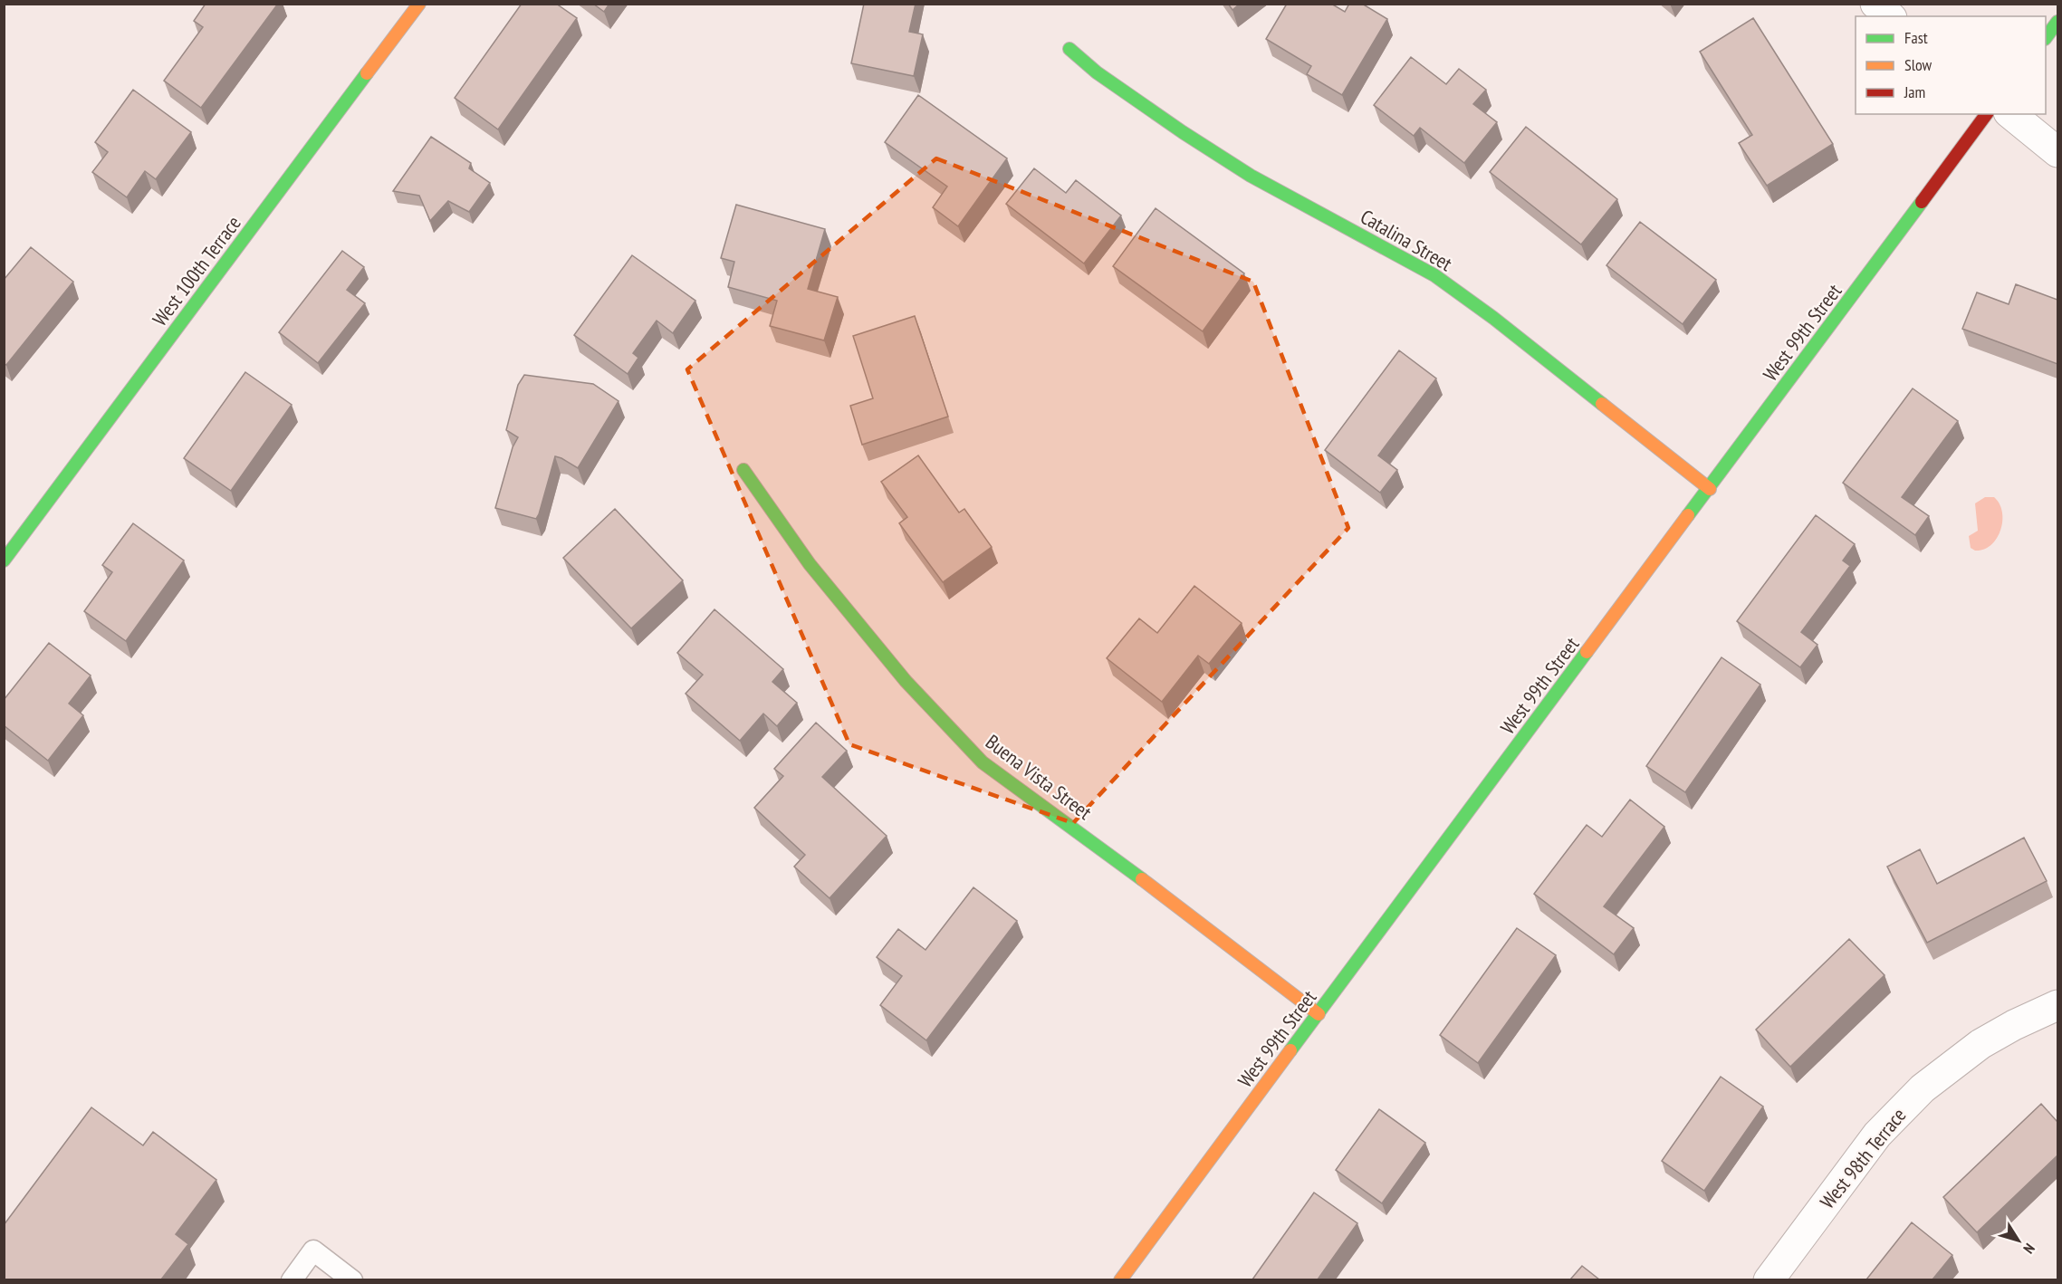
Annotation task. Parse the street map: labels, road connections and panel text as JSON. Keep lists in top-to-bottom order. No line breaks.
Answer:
{"streets":{"street":["Catalina Street","West 100th Terrace","West 99th Street","Buena Vista Street","West 98th Terrace"]},"crossings":[["Catalina Street","West 99th Street"],["West 99th Street","Buena Vista Street"]],"legend":["Fast","Slow","Jam"],"north":"bottom right"}
